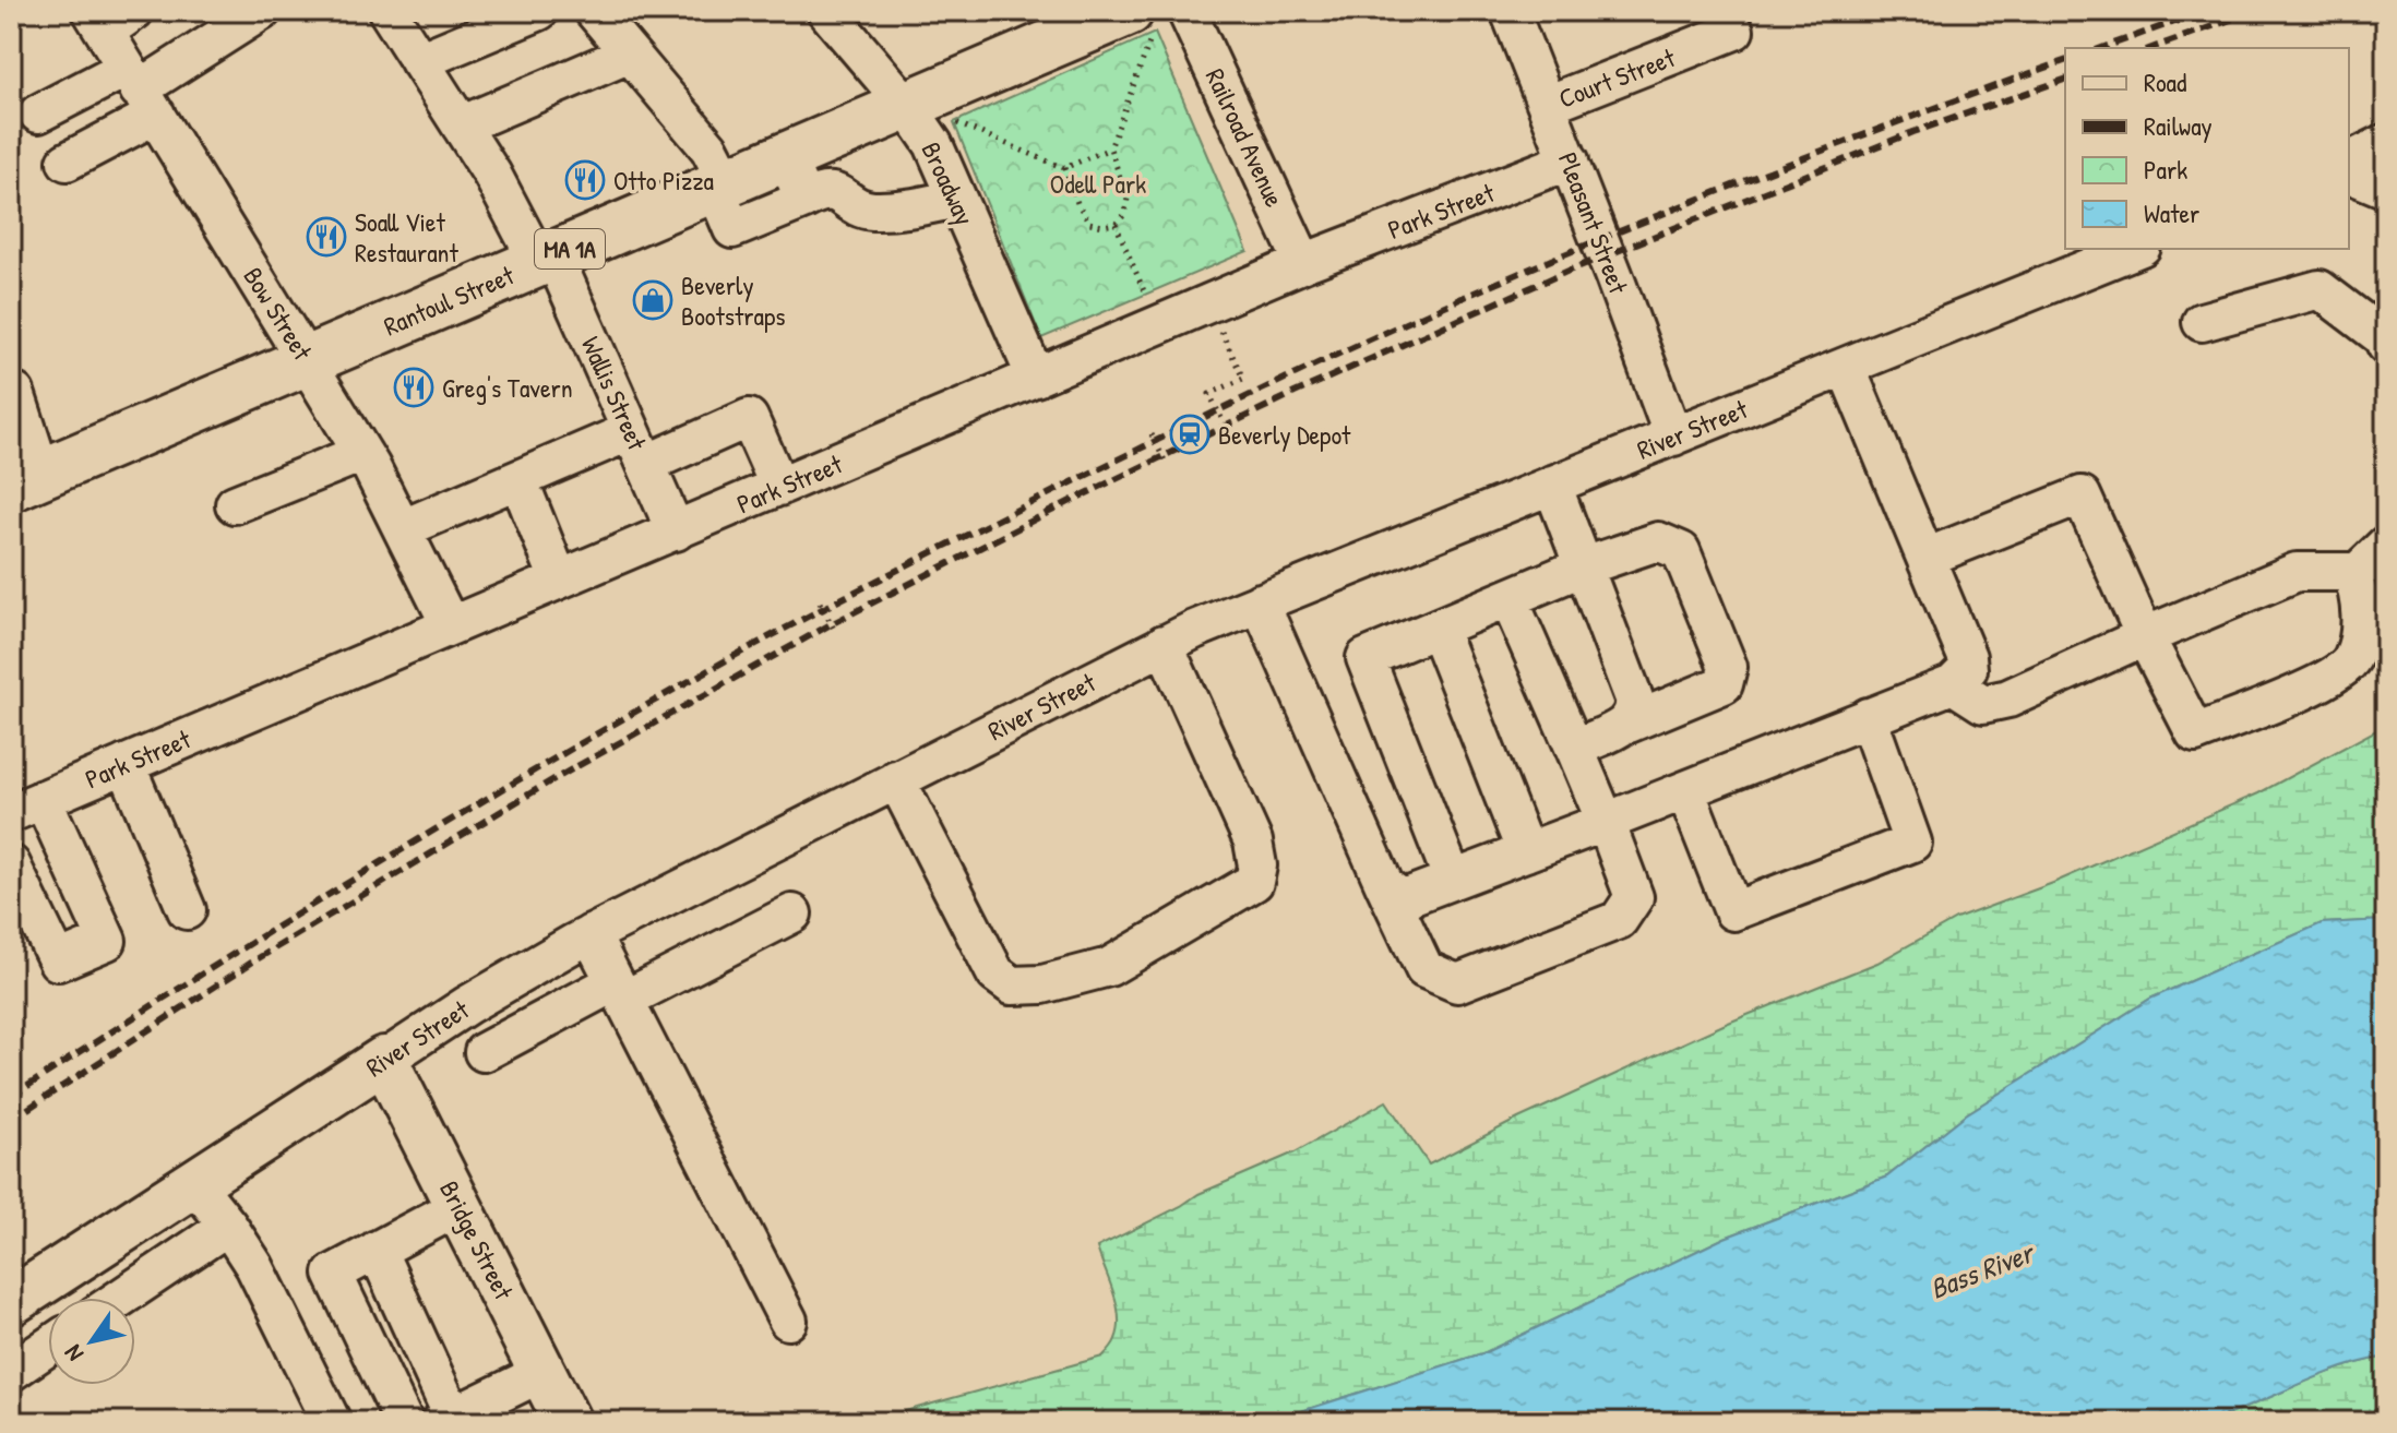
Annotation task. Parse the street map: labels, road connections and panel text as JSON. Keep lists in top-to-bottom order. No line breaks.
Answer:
{"streets":{"highway":["MA 1A","Rantoul Street"],"main road":["River Street","Bridge Street"],"street":["Court Street","Railroad Avenue","Broadway","Park Street","Pleasant Street","Bow Street","Wallis Street"]},"crossings":[["Court Street","Pleasant Street"],["Railroad Avenue","Park Street"],["Broadway","Park Street"],["Broadway","Rantoul Street"],["Park Street","Pleasant Street"],["Park Street","Bow Street"],["Park Street","Wallis Street"],["Pleasant Street","River Street"],["Rantoul Street","Bow Street"],["Rantoul Street","Wallis Street"],["River Street","Bridge Street"]],"water":["Bass River"],"parks":["Odell Park"],"places":{"restaurant":["Otto Pizza","Soall Viet Restaurant","Greg's Tavern"],"shop":["Beverly Bootstraps"],"station":["Beverly Depot"]},"legend":["Road","Railway","Park","Water"],"north":"bottom left"}
